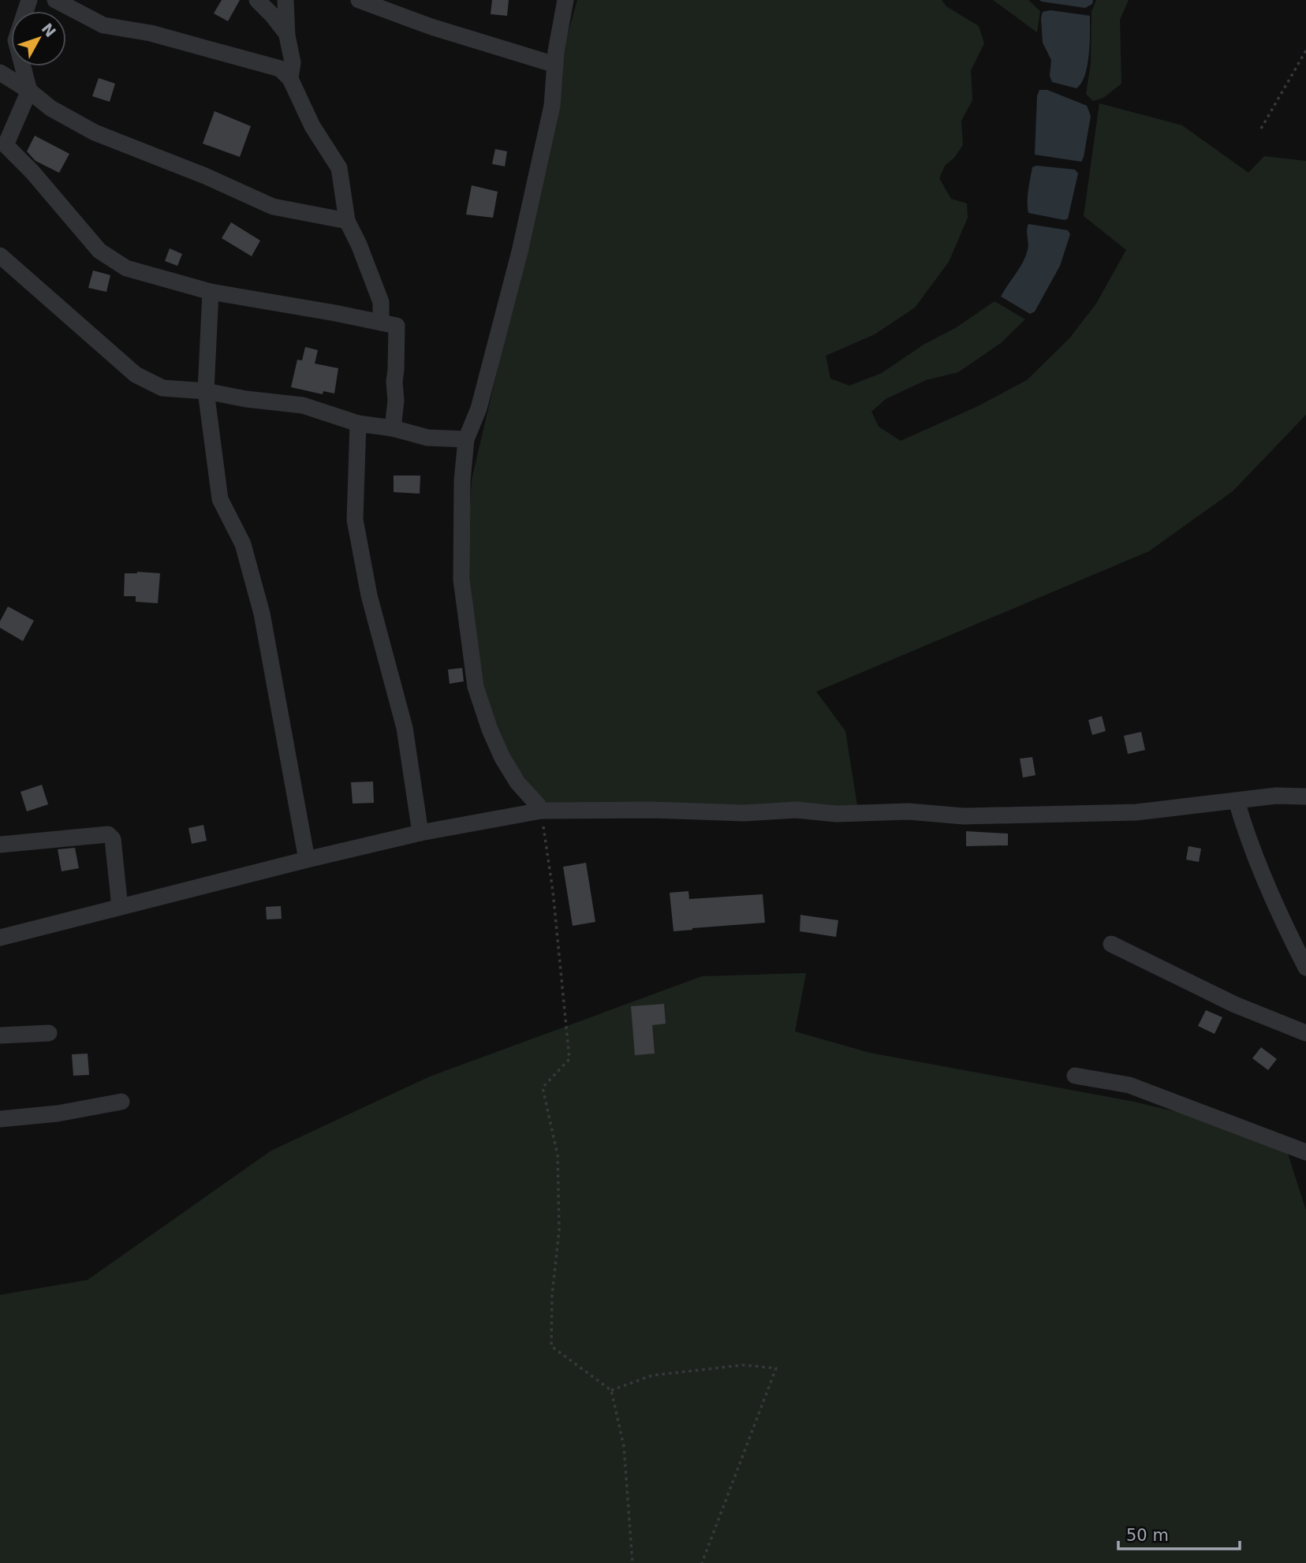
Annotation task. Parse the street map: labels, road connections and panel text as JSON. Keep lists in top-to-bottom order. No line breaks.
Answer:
{"scale_bar":"50 m","north":"top right"}
